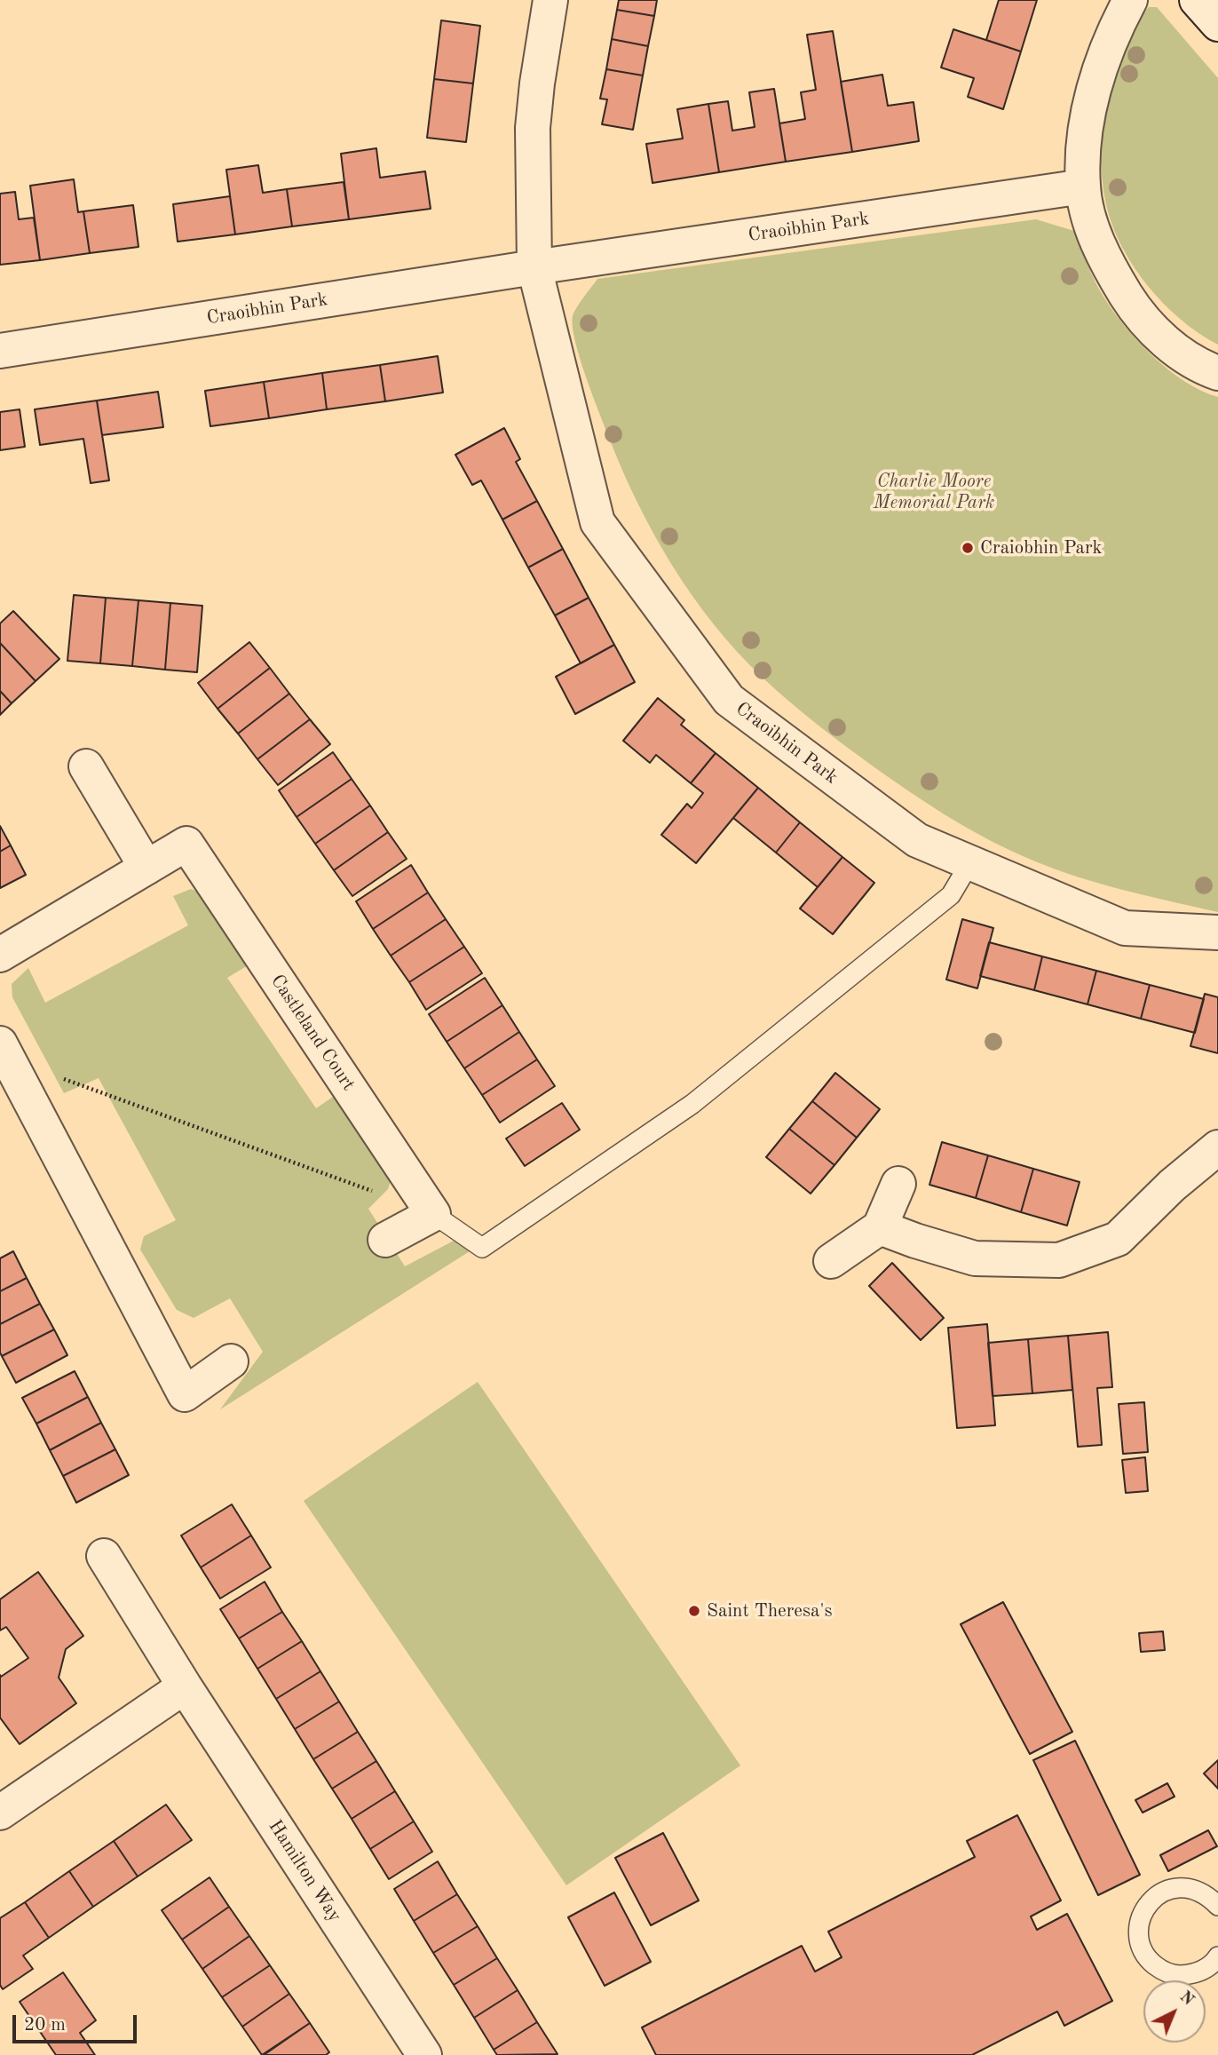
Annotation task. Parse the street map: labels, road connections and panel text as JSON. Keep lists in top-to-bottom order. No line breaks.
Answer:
{"streets":{"street":["Craoibhin Park","Castleland Court","Hamilton Way"]},"parks":["Charlie Moore Memorial Park"],"places":["Craiobhin Park","Saint Theresa's"],"scale_bar":"20 m","north":"top right"}
